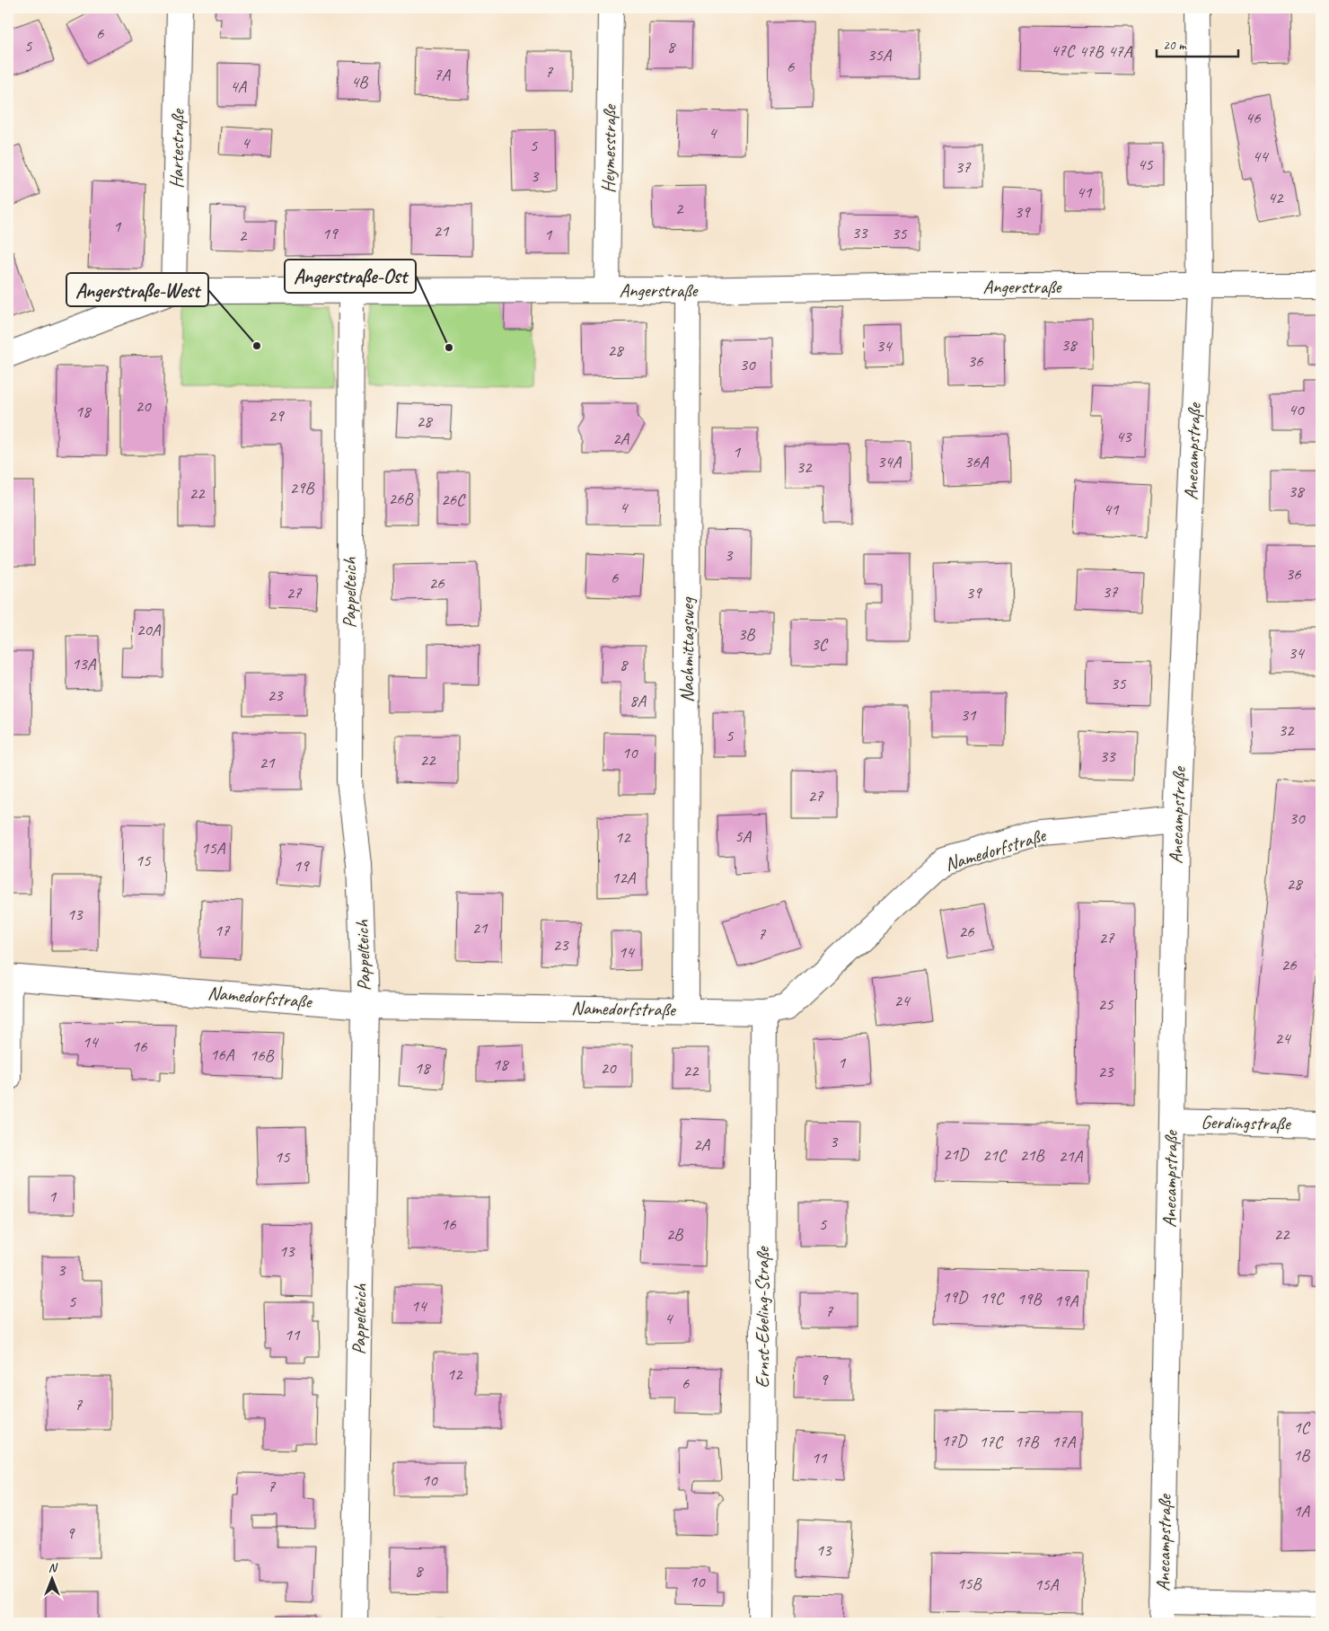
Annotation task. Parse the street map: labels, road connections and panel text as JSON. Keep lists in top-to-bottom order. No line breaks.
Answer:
{"streets":{"street":["Hartestraße","Heymesstraße","Angerstraße","Anecampstraße","Pappelteich","Nachmittagsweg","Namedorfstraße","Gerdingstraße","Ernst-Ebeling-Straße"]},"crossings":[["Hartestraße","Angerstraße"],["Heymesstraße","Angerstraße"],["Angerstraße","Anecampstraße"],["Angerstraße","Pappelteich"],["Angerstraße","Nachmittagsweg"],["Anecampstraße","Namedorfstraße"],["Anecampstraße","Gerdingstraße"],["Pappelteich","Namedorfstraße"],["Nachmittagsweg","Namedorfstraße"],["Namedorfstraße","Ernst-Ebeling-Straße"]],"places":["Angerstraße-West","Angerstraße-Ost"],"house_numbers":["6","5","8","47C","47B","47A","35A","6","7","7A","4B","4A","46","4","4","5","44","45","37","3","41","42","2","39","1","21","33","19","35","1","2","38","34","28","36","30","20","40","18","29","28","43","2A","1","34A","36A","32","29B","38","22","26B","26C","4","41","3","36","6","26","37","27","39","20A","3B","3C","34","13A","8","35","23","8A","31","32","5","10","33","22","21","27","30","5A","12","15A","15","19","12A","28","13","21","17","26","7","27","23","14","26","24","25","24","14","16","16A","16B","1","18","18","20","22","23","3","2A","21D","21C","21B","21A","15","1","16","5","2B","22","13","3","19D","19C","19B","19A","5","14","7","4","11","12","9","6","7","1C","17D","17C","17B","17A","1B","11","10","7","1A","9","13","8","10","15B","15A"],"scale_bar":"20 m","north":"top"}
